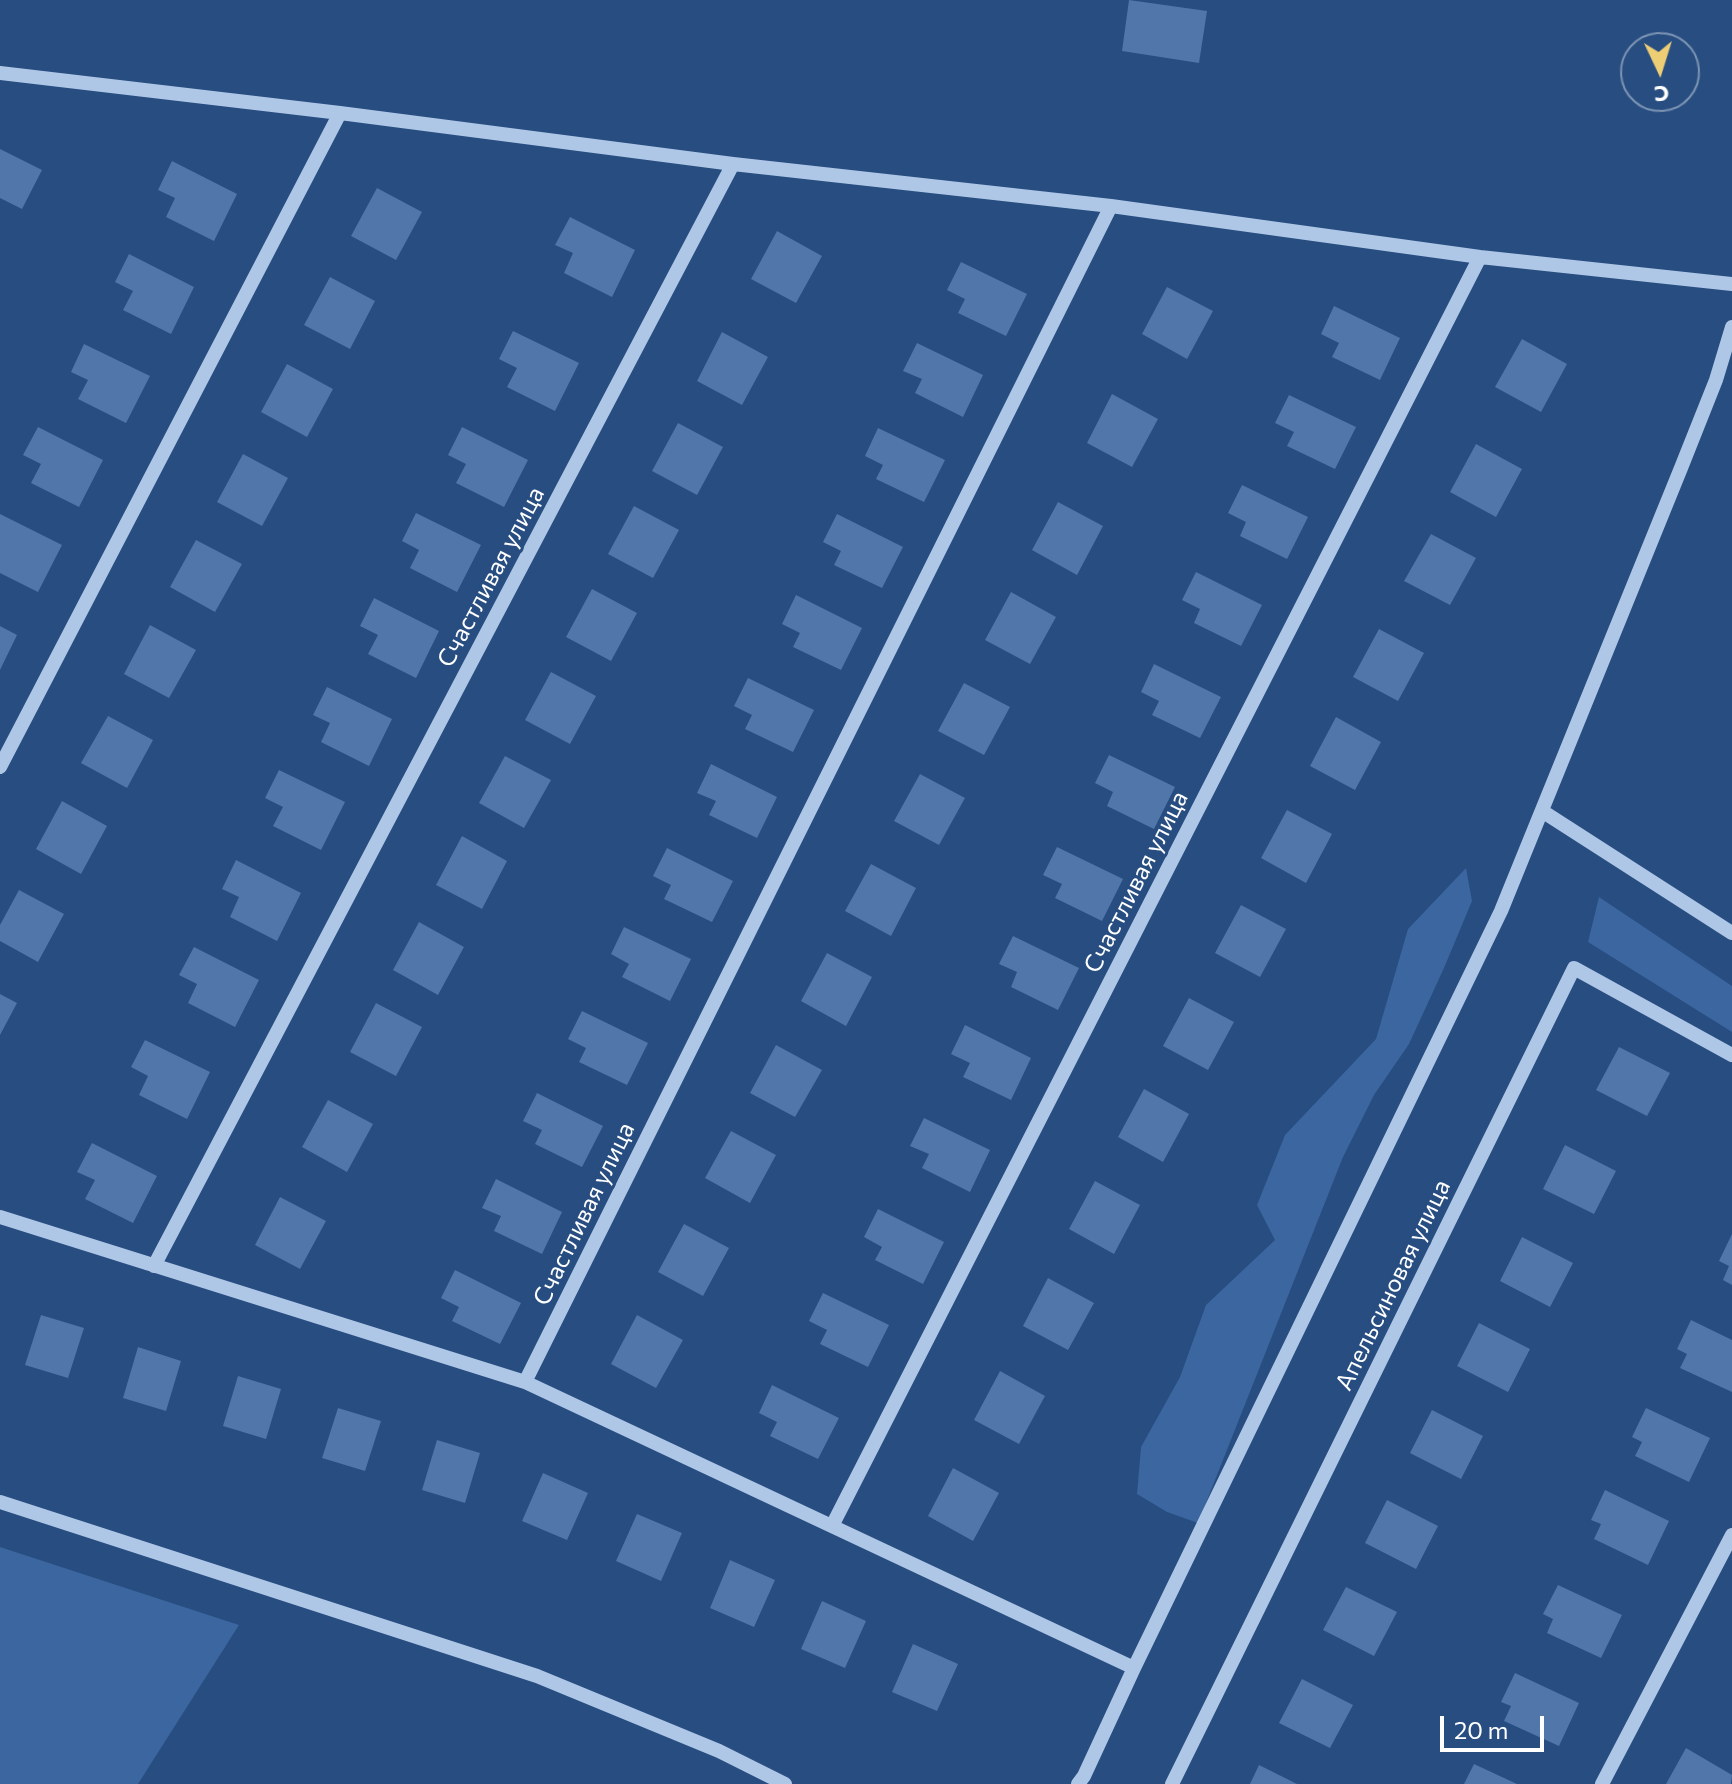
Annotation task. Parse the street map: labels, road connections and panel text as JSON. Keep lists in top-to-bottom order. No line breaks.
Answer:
{"streets":{"street":["Счастливая улица","Апельсиновая улица"]},"scale_bar":"20 m","north":"bottom"}
